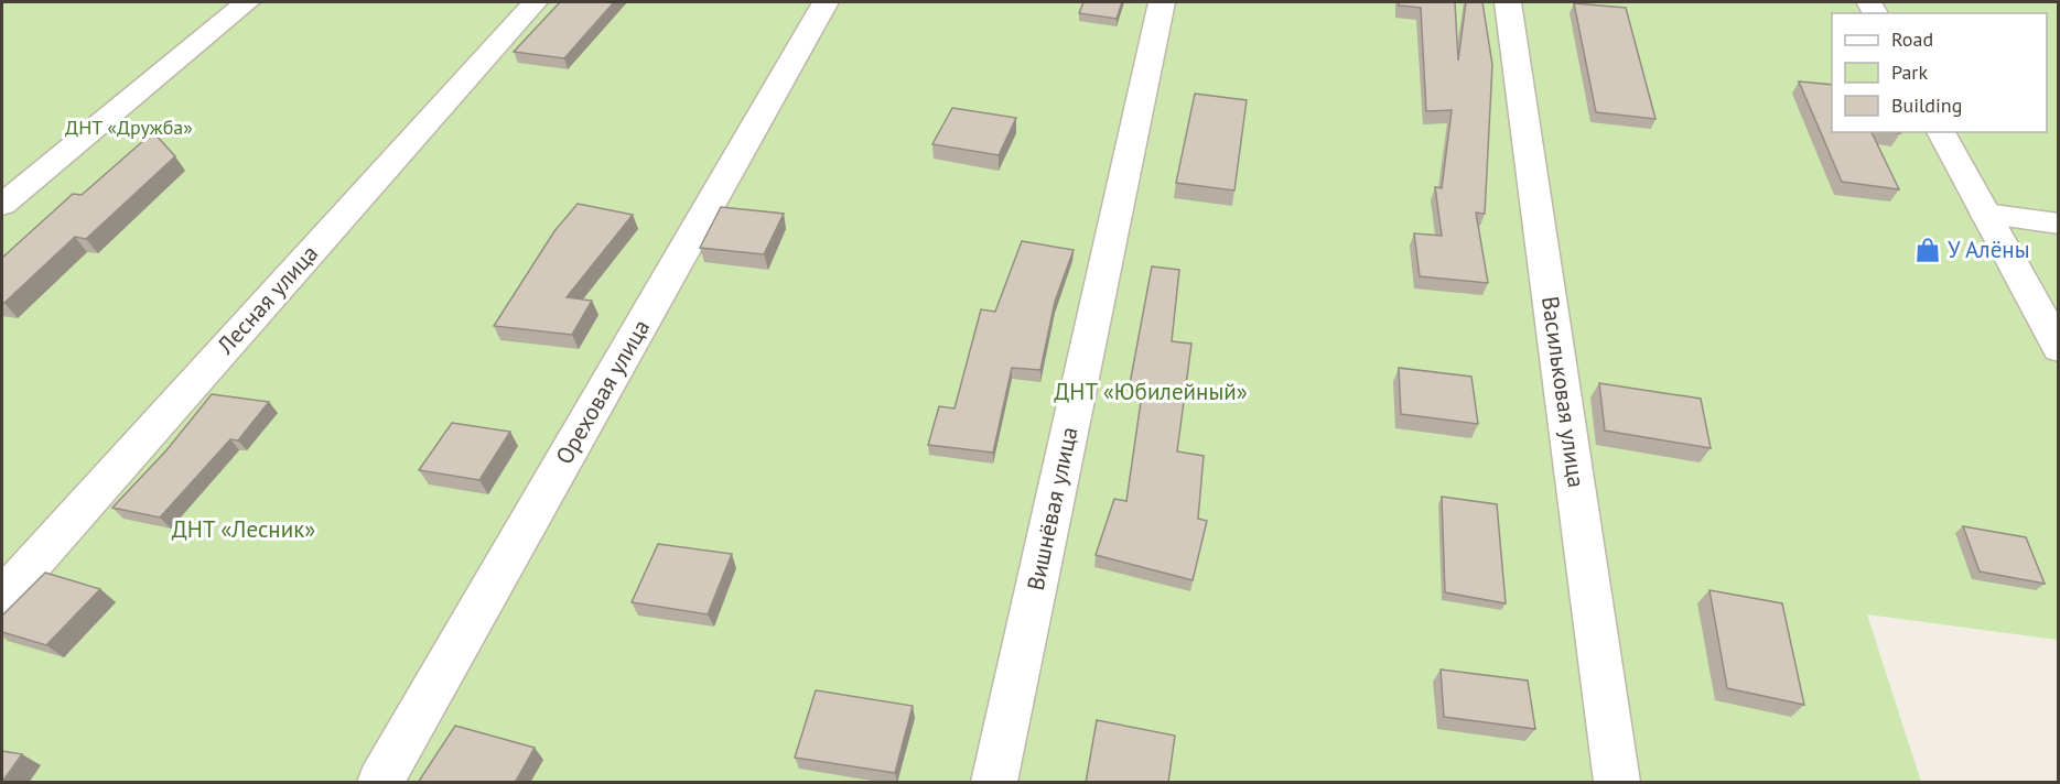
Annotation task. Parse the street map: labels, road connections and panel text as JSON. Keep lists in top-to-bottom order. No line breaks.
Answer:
{"streets":{"street":["Лесная улица","Ореховая улица","Васильковая улица","Вишнёвая улица"]},"parks":["ДНТ «Дружба»","ДНТ «Юбилейный»","ДНТ «Лесник»"],"places":{"shop":["У Алёны"]},"legend":["Road","Park","Building"]}
